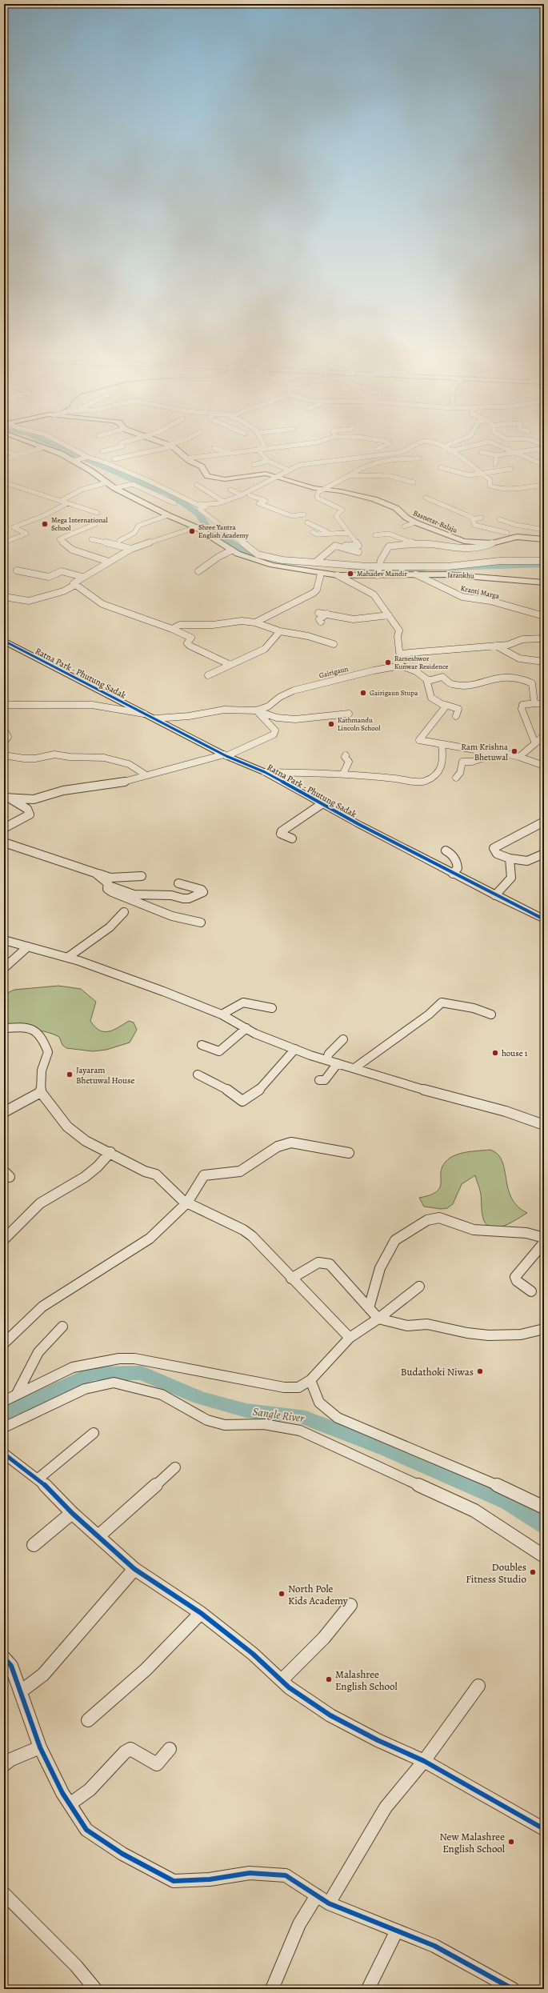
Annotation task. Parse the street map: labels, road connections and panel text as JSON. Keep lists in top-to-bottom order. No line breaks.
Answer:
{"streets":{"street":["Basnetar-Balaju","Jarankhu","Kranti Marga","Gairigaun","Ratna Park - Phutung Sadak"]},"crossings":[["Jarankhu","Kranti Marga"],["Gairigaun","Ratna Park - Phutung Sadak"]],"water":["Sangle River"],"places":["Mega International School","Shree Yantra English Academy","Mahadev Mandir","Rameshwor Kunwar Residence","Gairigaun Stupa","Kathmandu Lincoln School","Ram Krishna Bhetuwal","house 1","Jayaram Bhetuwal House","Budathoki Niwas","Doubles Fitness Studio","North Pole Kids Academy","Malashree English School","New Malashree English School"]}
